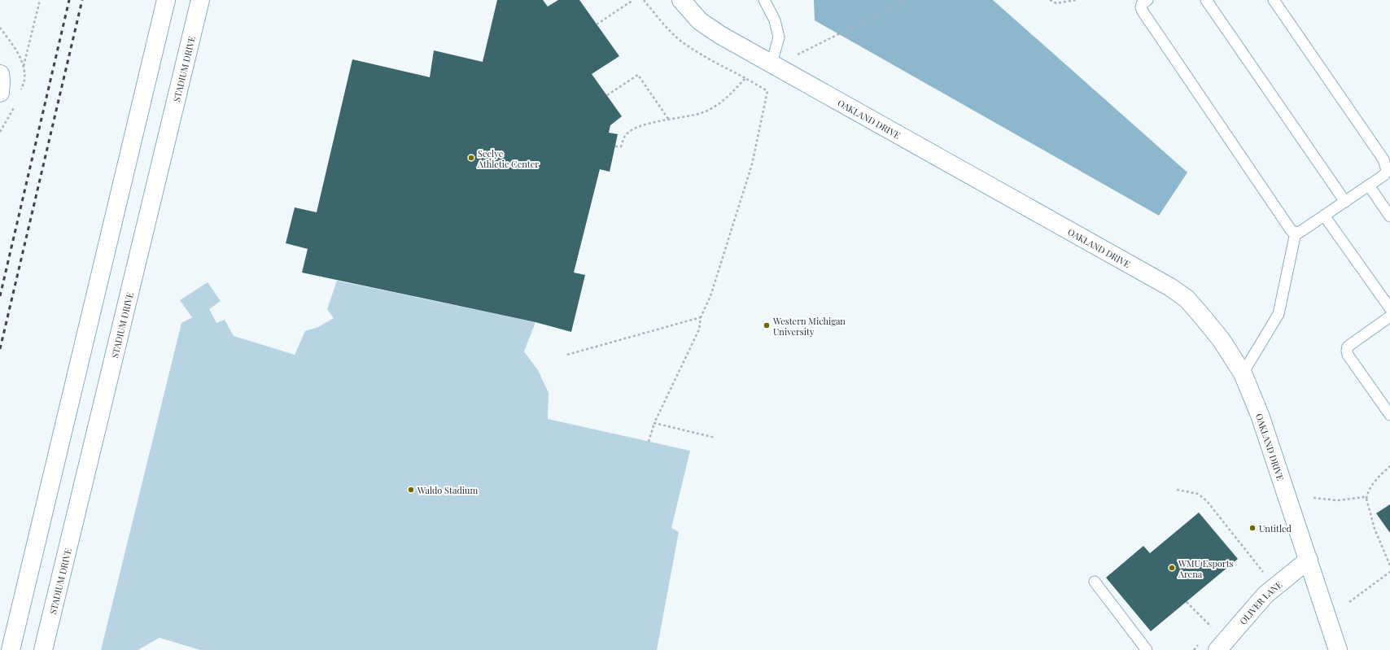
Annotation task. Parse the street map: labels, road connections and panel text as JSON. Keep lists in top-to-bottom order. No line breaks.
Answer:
{"streets":{"main road":["STADIUM DRIVE","OAKLAND DRIVE","OLIVER LANE"]},"crossings":[["OAKLAND DRIVE","OLIVER LANE"]],"places":["Seelye Athletic Center","Western Michigan University","Waldo Stadium","Untitled","WMU Esports Arena"]}
